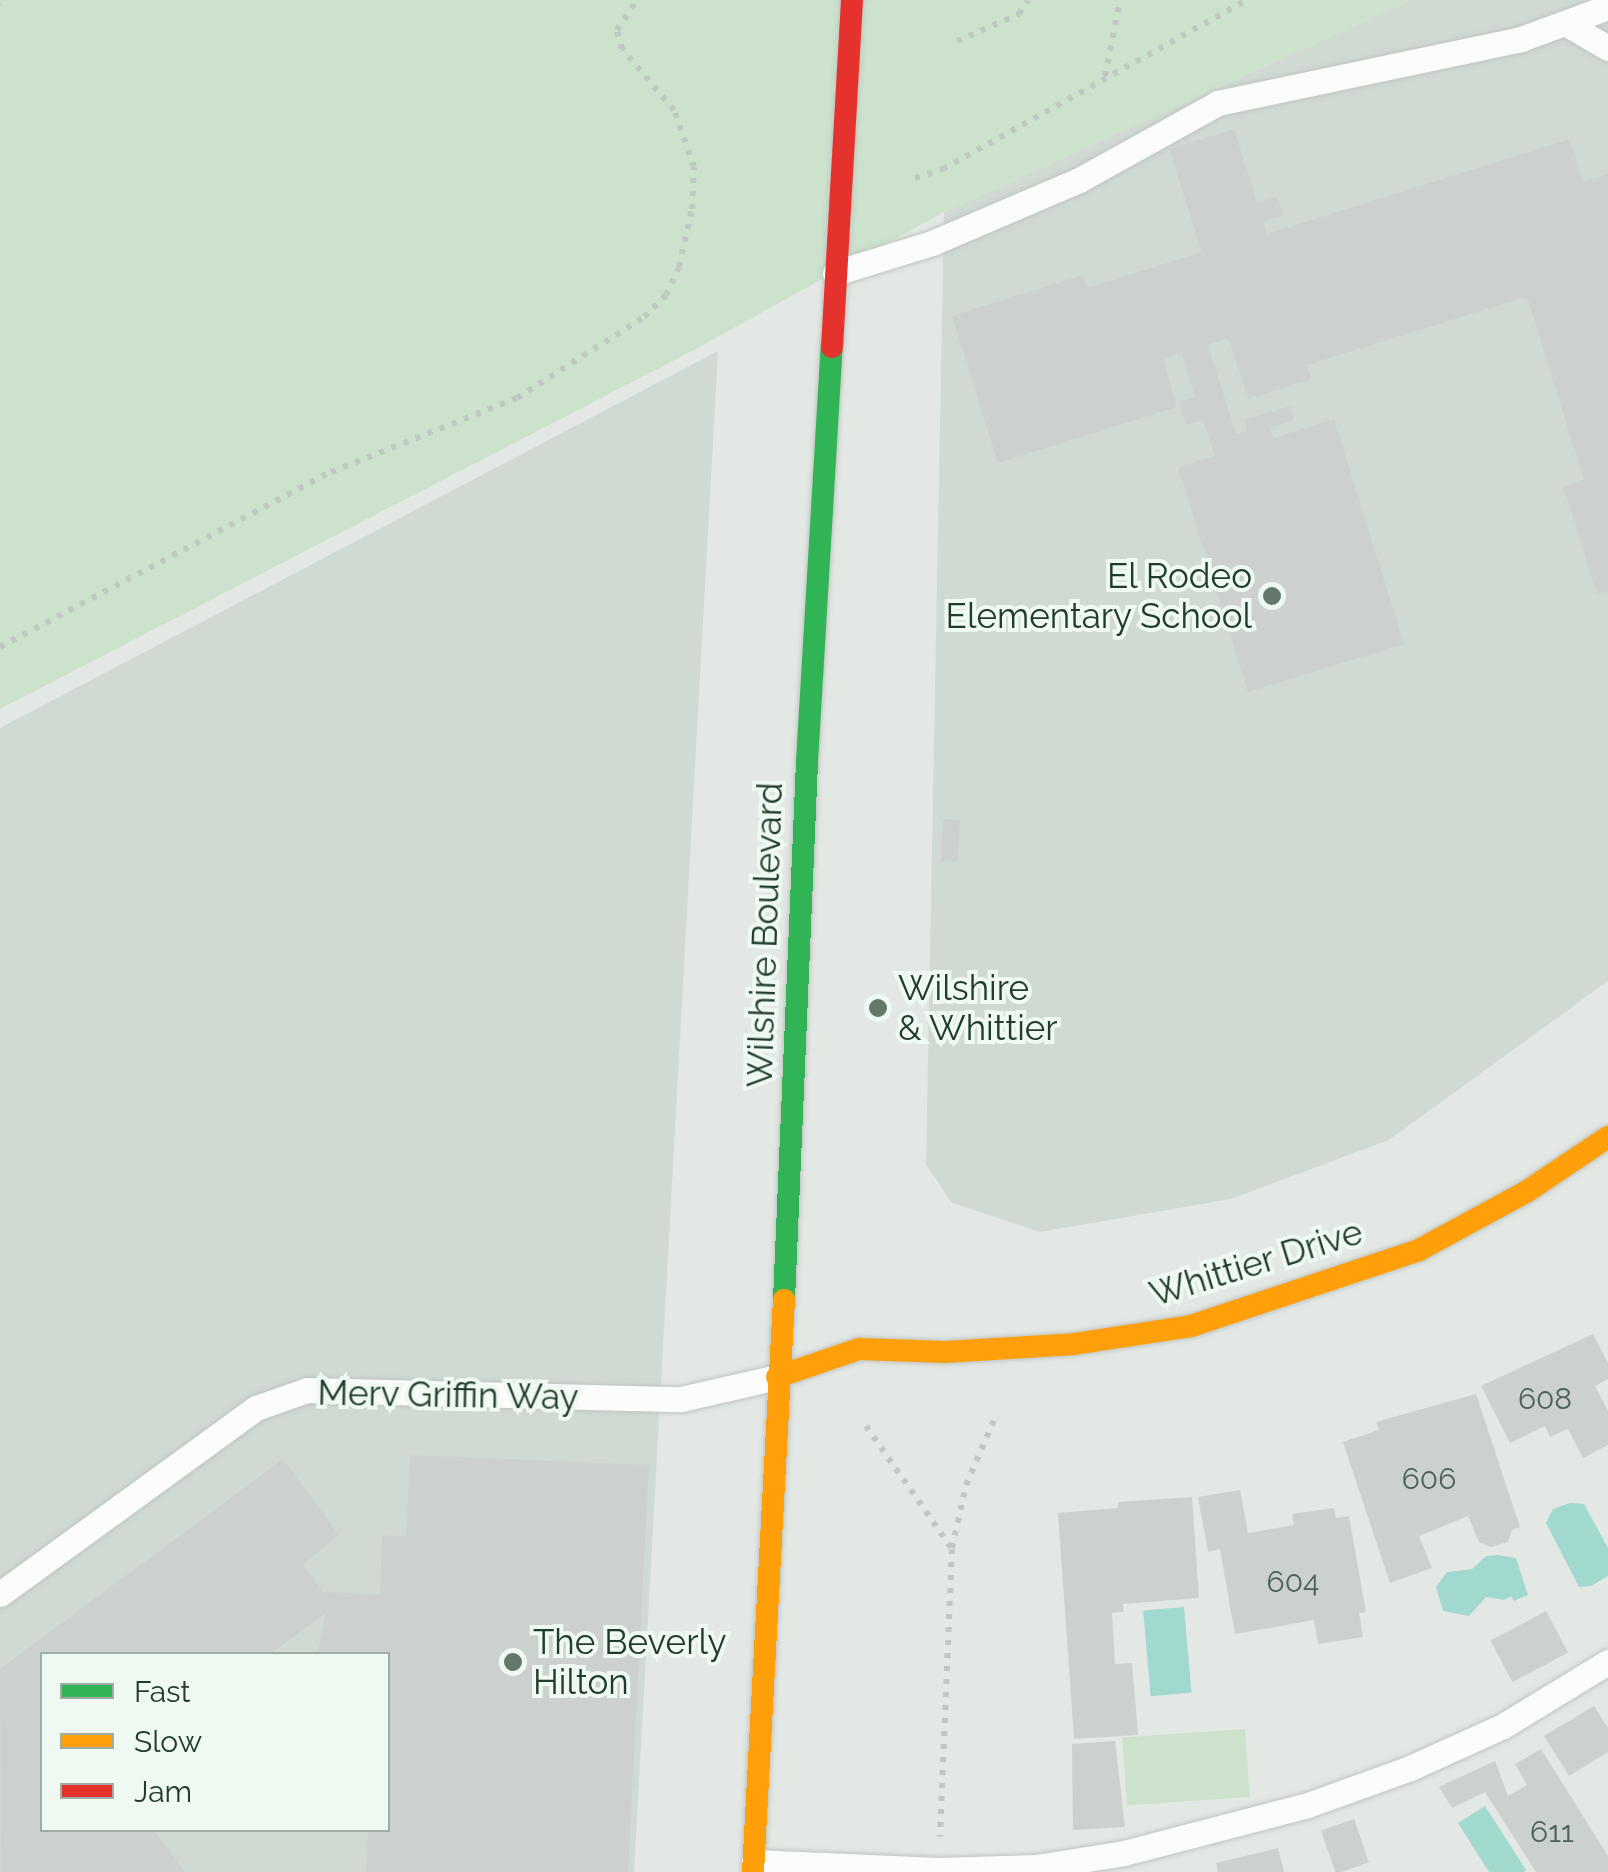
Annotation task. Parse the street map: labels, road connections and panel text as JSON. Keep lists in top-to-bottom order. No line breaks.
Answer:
{"streets":{"main road":["Wilshire Boulevard","Whittier Drive"],"lane":["Merv Griffin Way"]},"crossings":[["Wilshire Boulevard","Whittier Drive"],["Wilshire Boulevard","Merv Griffin Way"],["Whittier Drive","Merv Griffin Way"]],"places":["El Rodeo Elementary School","Wilshire & Whittier","The Beverly Hilton"],"house_numbers":["608","606","604","611"],"legend":["Fast","Slow","Jam"]}
